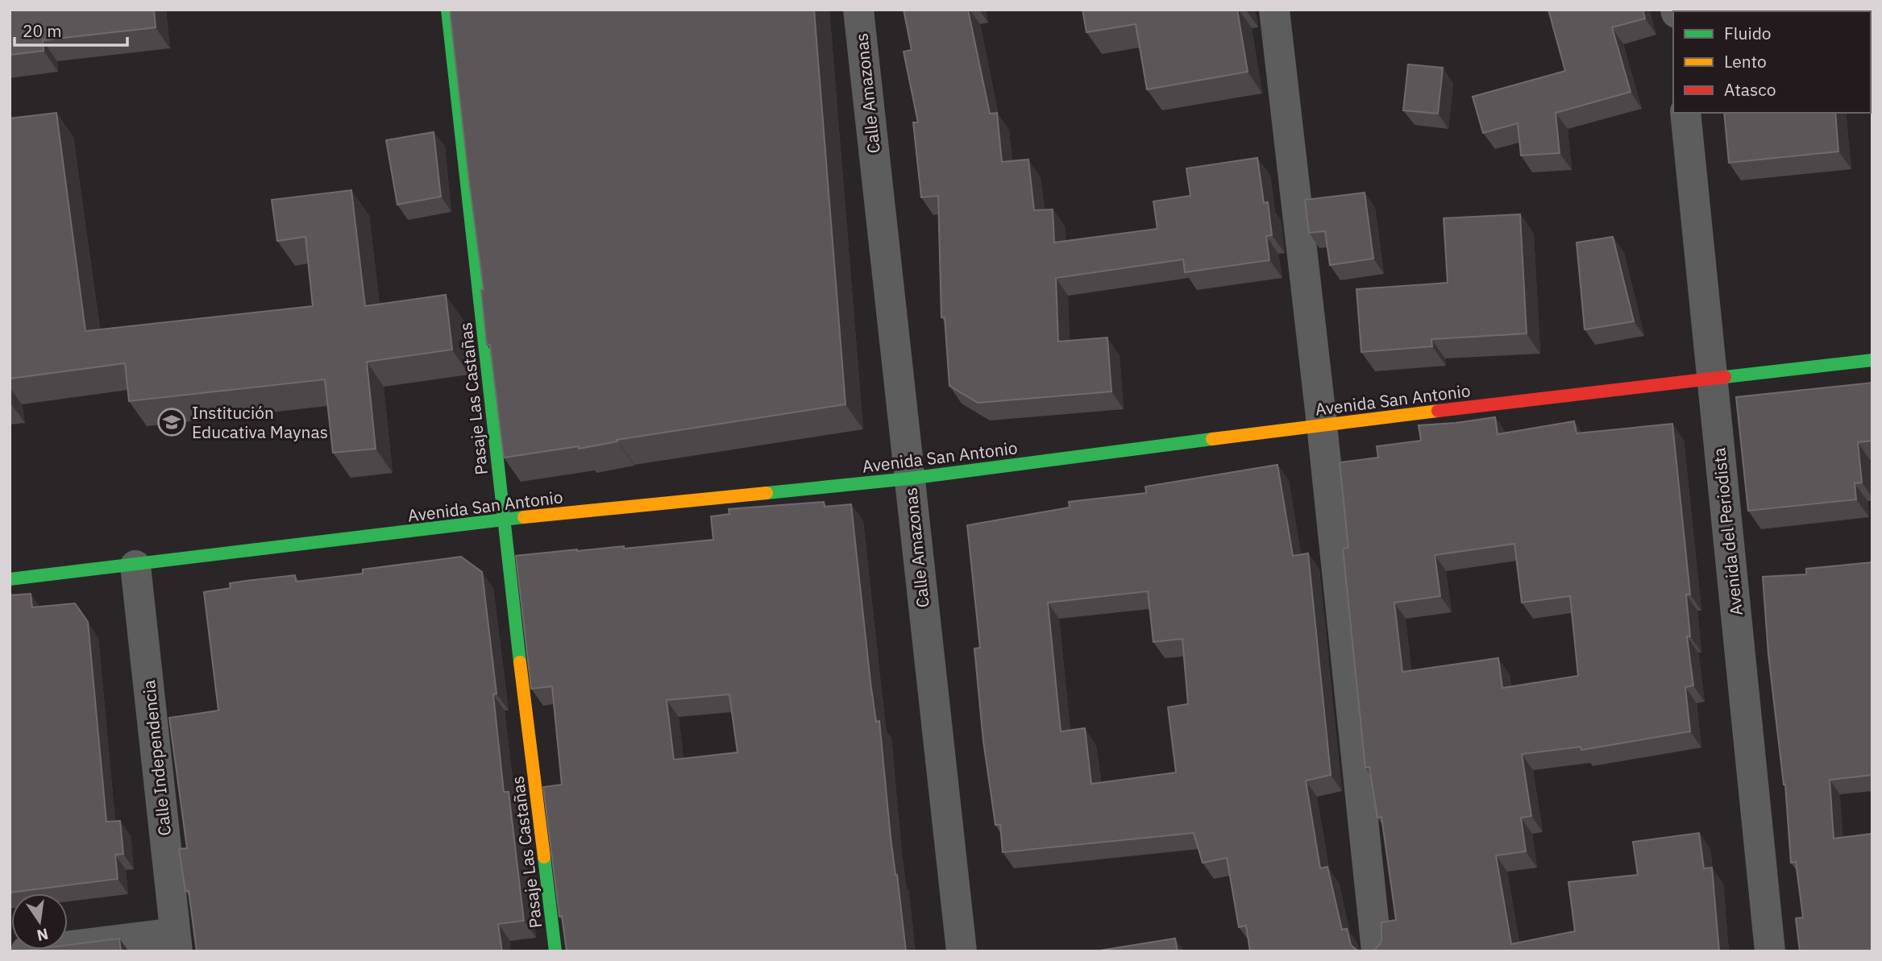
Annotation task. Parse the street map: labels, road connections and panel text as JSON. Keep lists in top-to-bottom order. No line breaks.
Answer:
{"streets":{"main road":["Pasaje Las Castañas","Avenida San Antonio"],"street":["Calle Amazonas","Avenida del Periodista","Calle Independencia"]},"crossings":[["Calle Amazonas","Avenida San Antonio"],["Pasaje Las Castañas","Avenida San Antonio"],["Avenida San Antonio","Avenida del Periodista"],["Avenida San Antonio","Calle Independencia"]],"places":{"school or university":["Institución Educativa Maynas"]},"legend":["Fluido","Lento","Atasco"],"scale_bar":"20 m","north":"bottom"}
